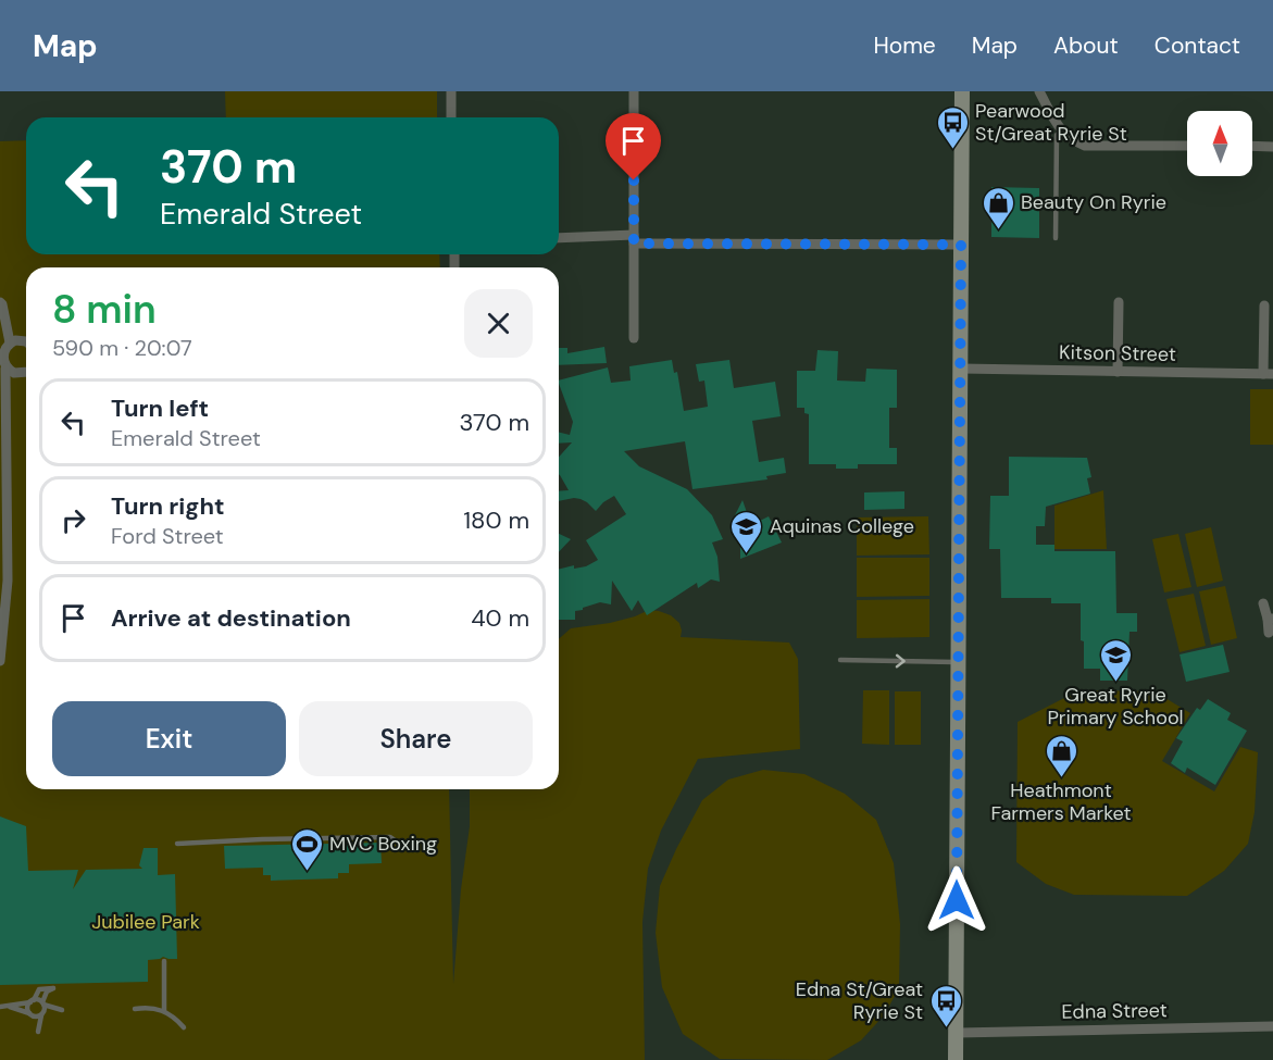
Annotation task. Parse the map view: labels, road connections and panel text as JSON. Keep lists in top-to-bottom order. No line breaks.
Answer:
{"streets":{"street":["Kitson Street","Edna Street"]},"parks":["Jubilee Park"],"places":{"bus stop":["Pearwood St/Great Ryrie St","Edna St/Great Ryrie St"],"shop":["Beauty On Ryrie","Heathmont Farmers Market"],"school or university":["Aquinas College","Great Ryrie Primary School"],"sports":["MVC Boxing"]},"north":"top","page":{"header":"Map","nav":["Home","Map","About","Contact"],"turn":["370 m","Emerald Street"],"heading":["8 min","590 m · 20:07"],"list":[{"name":"Turn left","note":"Emerald Street","value":"370 m"},{"name":"Turn right","note":"Ford Street","value":"180 m"},{"name":"Arrive at destination","value":"40 m"}],"buttons":["Exit","Share"]}}
